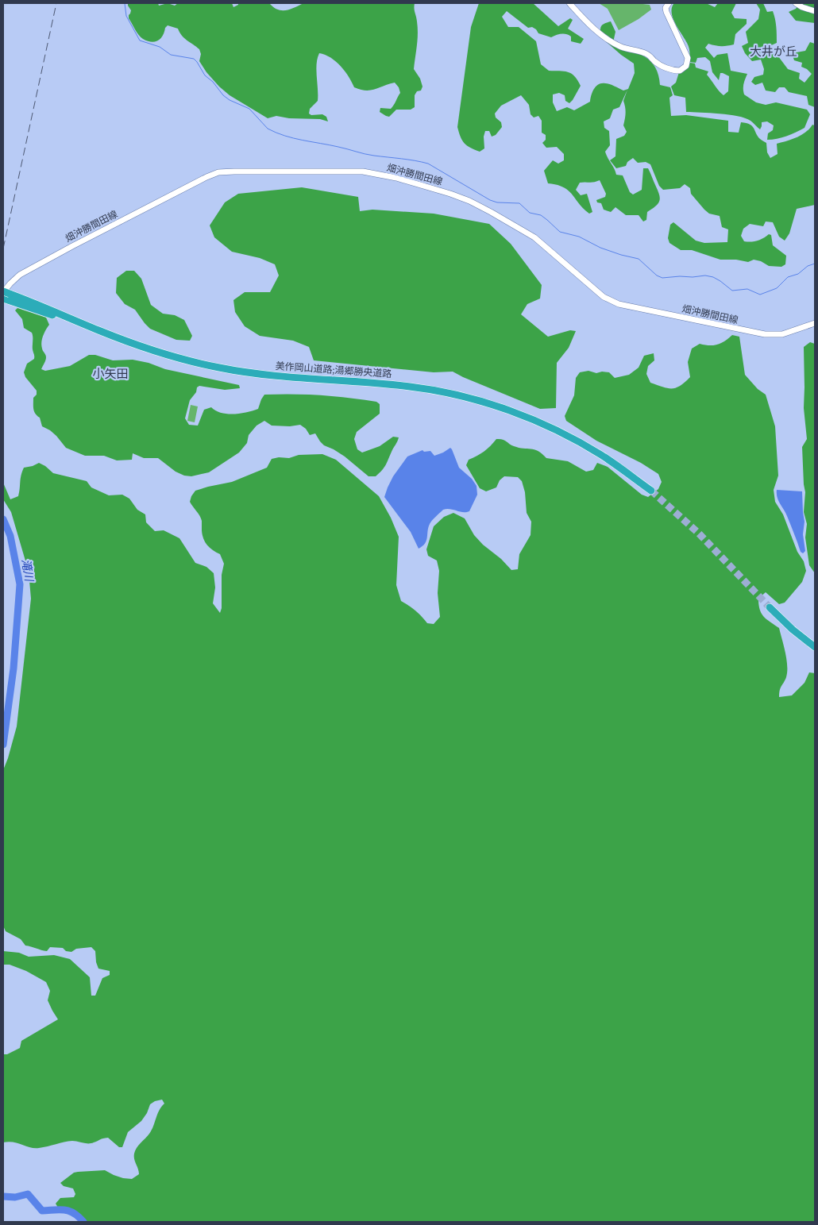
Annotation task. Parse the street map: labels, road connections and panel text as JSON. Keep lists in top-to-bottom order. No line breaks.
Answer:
{"streets":{"highway":["美作岡山道路;湯郷勝央道路"],"main road":["畑沖勝間田線"]},"crossings":[["畑沖勝間田線","美作岡山道路;湯郷勝央道路"]],"districts":["大井が丘","小矢田"],"water":["滝川"]}
